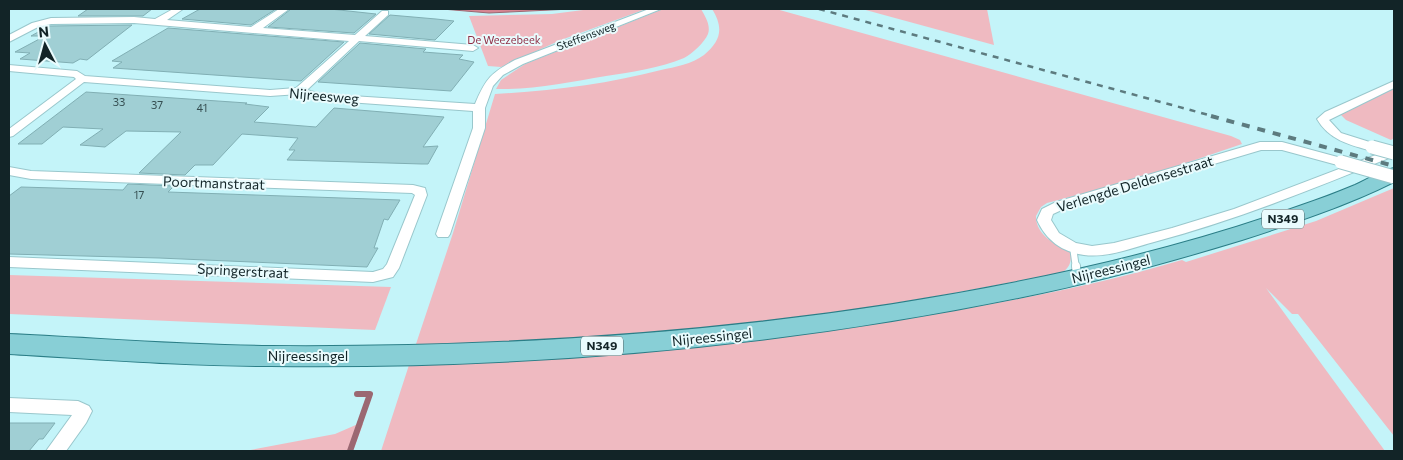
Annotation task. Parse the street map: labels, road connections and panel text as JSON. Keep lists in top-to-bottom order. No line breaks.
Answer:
{"streets":{"main road":["N349","Nijreessingel"],"street":["Steffensweg","Nijreesweg","Poortmanstraat","Verlengde Deldensestraat","Springerstraat"]},"crossings":[["Steffensweg","Nijreesweg"],["Poortmanstraat","Springerstraat"],["Verlengde Deldensestraat","Nijreessingel"]],"parks":["De Weezebeek"],"house_numbers":["33","37","41","17"],"north":"top"}
